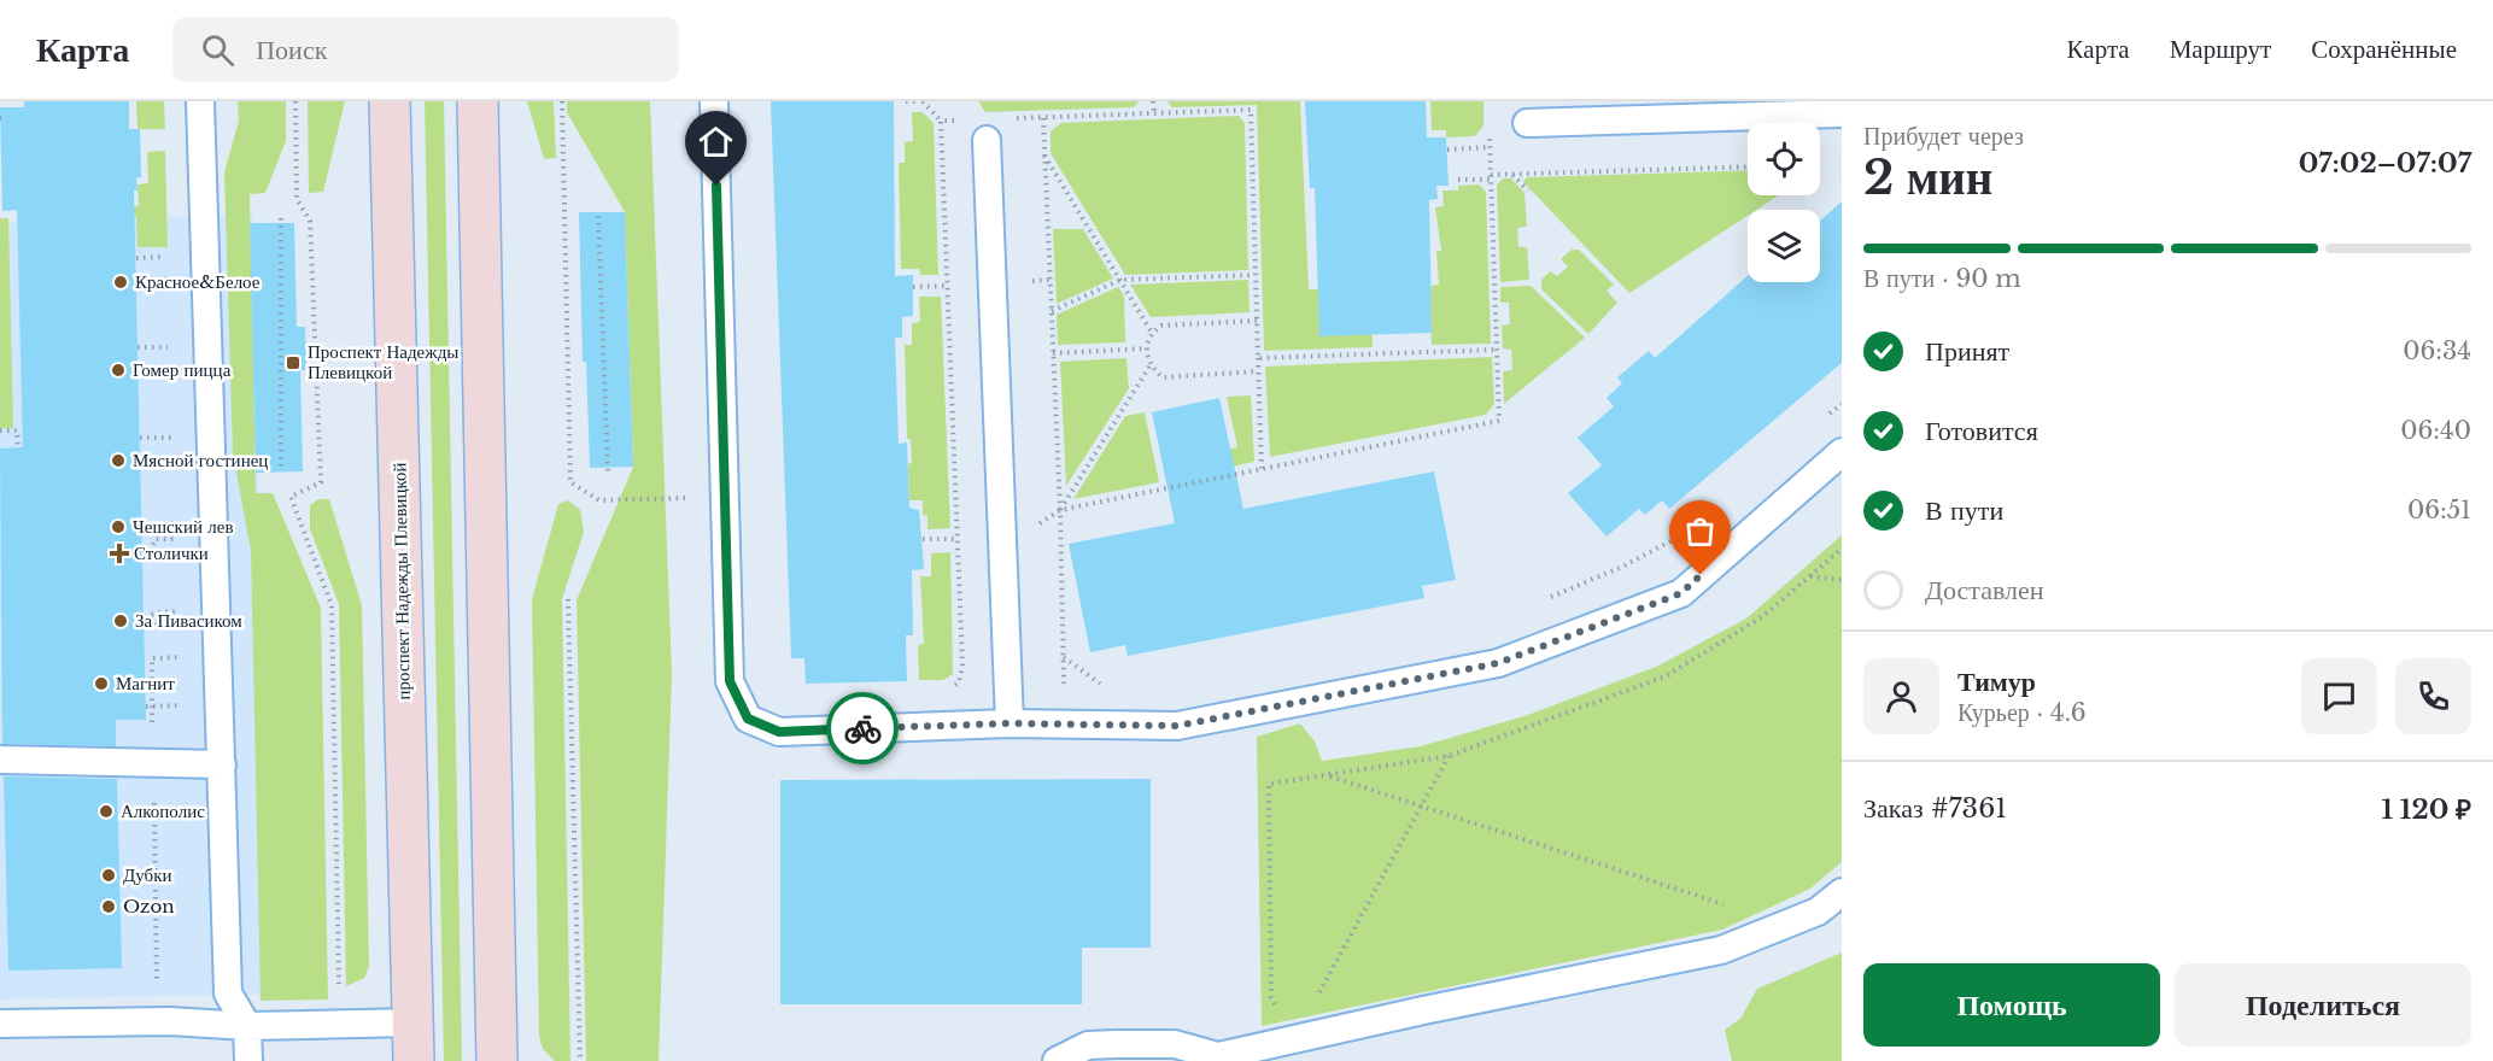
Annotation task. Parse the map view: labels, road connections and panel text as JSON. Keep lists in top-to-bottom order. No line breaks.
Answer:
{"streets":{"main road":["проспект Надежды Плевицкой"]},"places":{"other":["Красное&Белое","Гомер пицца","Мясной гостинец","Чешский лев","За Пивасиком","Магнит","Алкополис","Дубки","Ozon"],"transit":["Проспект Надежды Плевицкой"],"health":["Столички"]},"page":{"header":"Карта","search":"Поиск","nav":["Карта","Маршрут","Сохранённые"],"heading":["2 мин","Прибудет через","07:02–07:07"],"panel":["Тимур","Курьер · 4.6","Заказ #7361","1 120 ₽"],"bar":"В пути · 90 m","list":[["Принят","06:34"],["Готовится","06:40"],["В пути","06:51"],"Доставлен"],"buttons":["Помощь","Поделиться"]}}
